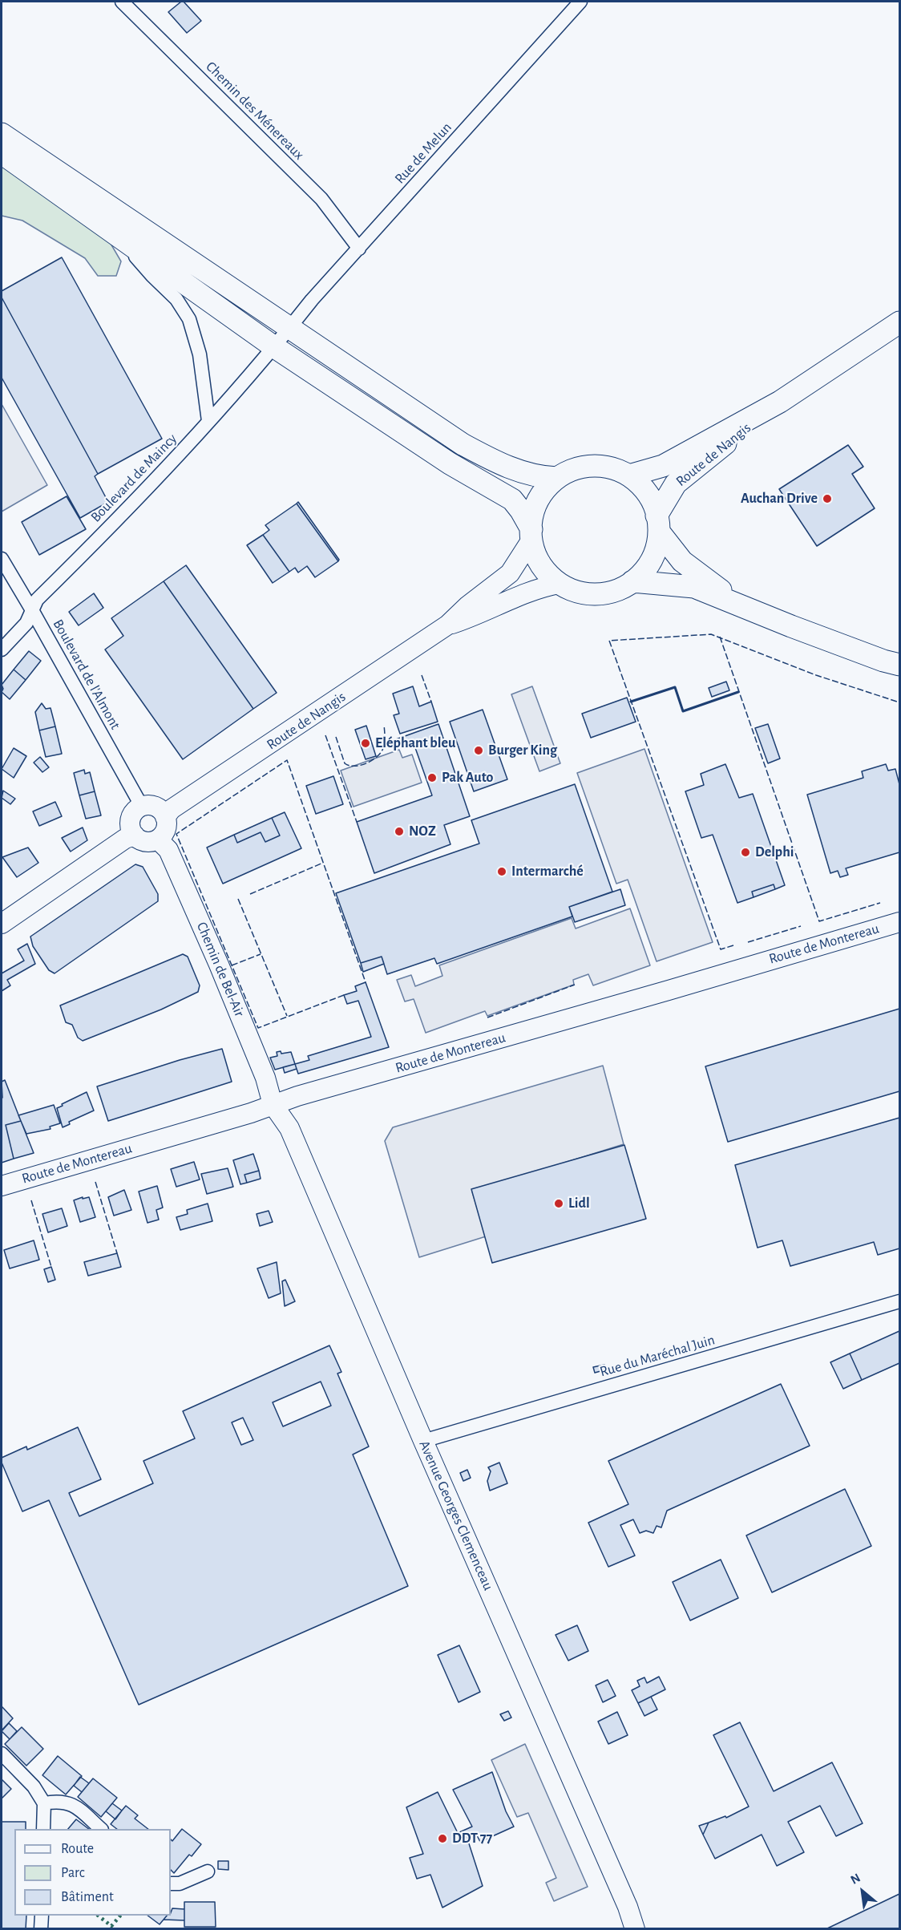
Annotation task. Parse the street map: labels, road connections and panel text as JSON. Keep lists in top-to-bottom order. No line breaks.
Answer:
{"streets":{"main road":["Route de Nangis","Route de Montereau","Chemin de Bel-Air","Avenue Georges Clemenceau"],"street":["Chemin des Ménereaux","Rue de Melun","Boulevard de Maincy","Boulevard de l'Almont","Rue du Maréchal Juin"]},"crossings":[["Chemin des Ménereaux","Rue de Melun"],["Rue de Melun","Boulevard de Maincy"],["Route de Nangis","Boulevard de l'Almont"],["Route de Nangis","Chemin de Bel-Air"],["Boulevard de Maincy","Boulevard de l'Almont"],["Boulevard de l'Almont","Chemin de Bel-Air"],["Route de Montereau","Chemin de Bel-Air"],["Route de Montereau","Avenue Georges Clemenceau"],["Chemin de Bel-Air","Avenue Georges Clemenceau"],["Rue du Maréchal Juin","Avenue Georges Clemenceau"]],"places":["Auchan Drive","Eléphant bleu","Burger King","Pak Auto","NOZ","Delphi","Intermarché","Lidl","DDT 77"],"legend":["Route","Parc","Bâtiment"],"north":"top left"}
